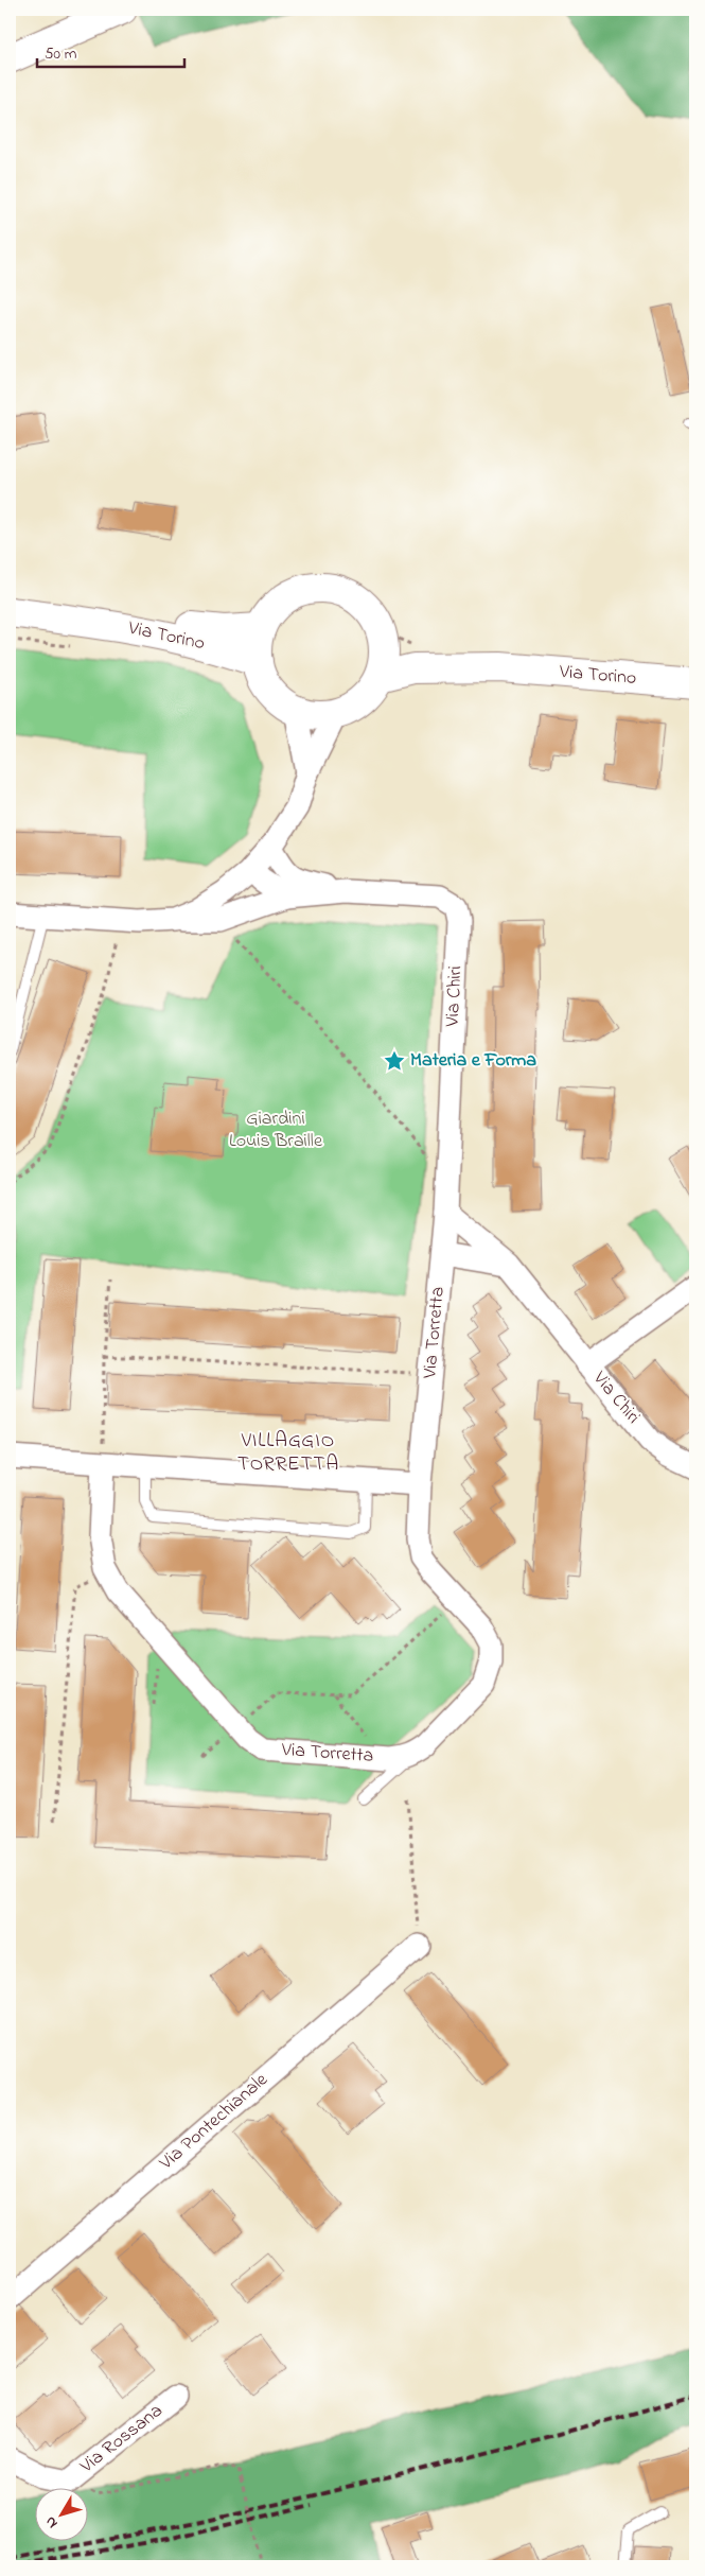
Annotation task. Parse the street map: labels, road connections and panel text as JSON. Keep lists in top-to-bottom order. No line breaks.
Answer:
{"streets":{"main road":["Via Torino"],"street":["Via Chiri","Via Torretta","Via Pontechianale","Via Rossana"]},"crossings":[["Via Torino","Via Chiri"],["Via Chiri","Via Torretta"]],"districts":["VILLAGGIO TORRETTA"],"parks":["Giardini Louis Braille"],"places":{"place":["Materia e Forma"]},"scale_bar":"50 m","north":"bottom left"}
